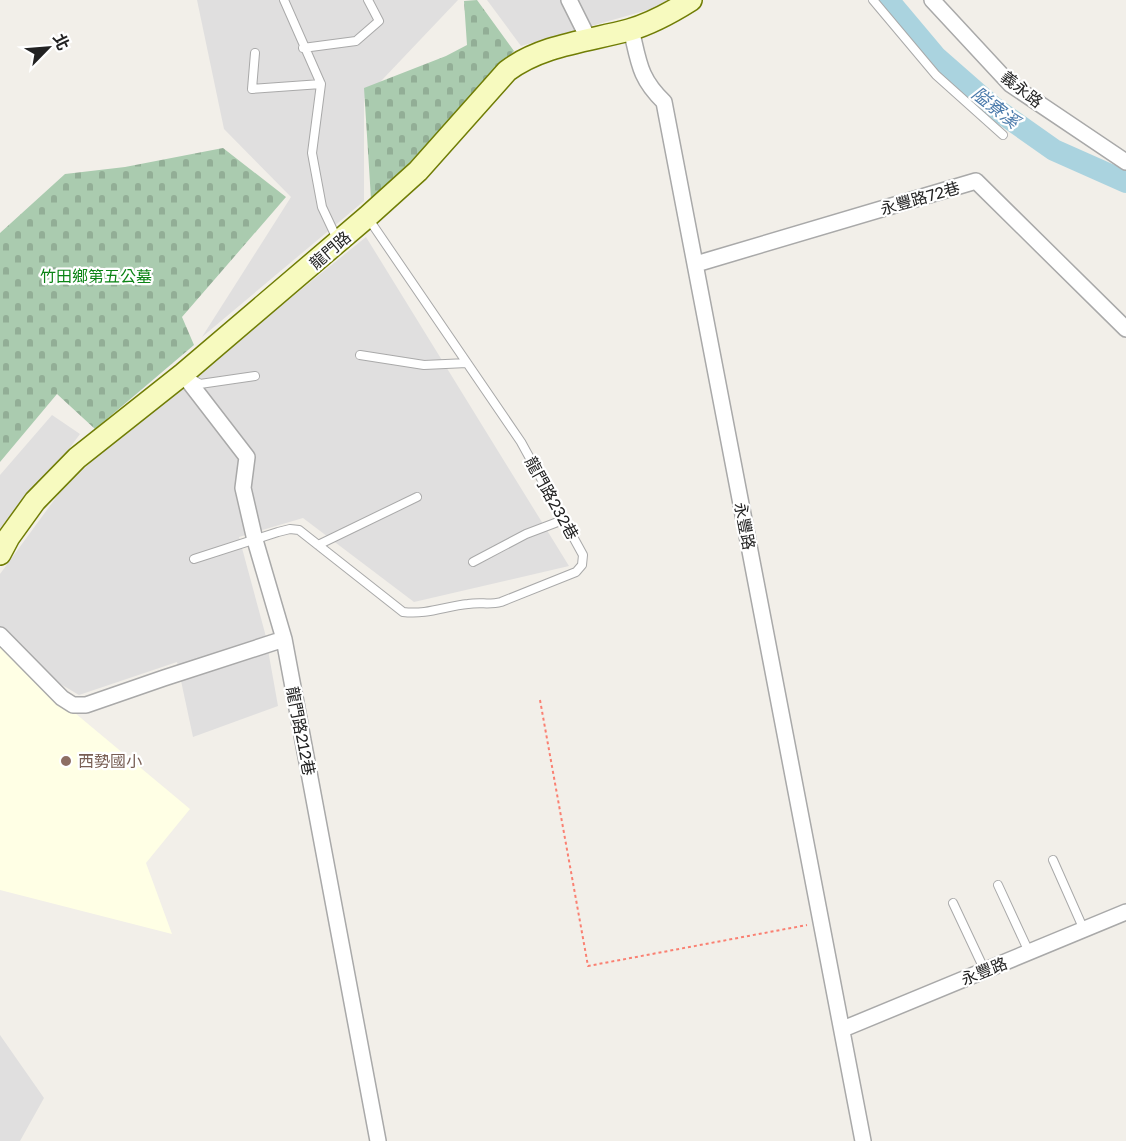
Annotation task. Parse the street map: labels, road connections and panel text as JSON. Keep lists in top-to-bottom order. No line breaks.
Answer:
{"streets":{"street":["義永路","永豐路72巷","龍門路","永豐路","龍門路212巷"],"lane":["龍門路232巷"]},"crossings":[["永豐路72巷","永豐路"],["龍門路","龍門路232巷"],["龍門路","永豐路"],["龍門路","龍門路212巷"]],"water":["隘寮溪"],"parks":["竹田鄉第五公墓"],"places":["西勢國小"],"north":"top right"}
